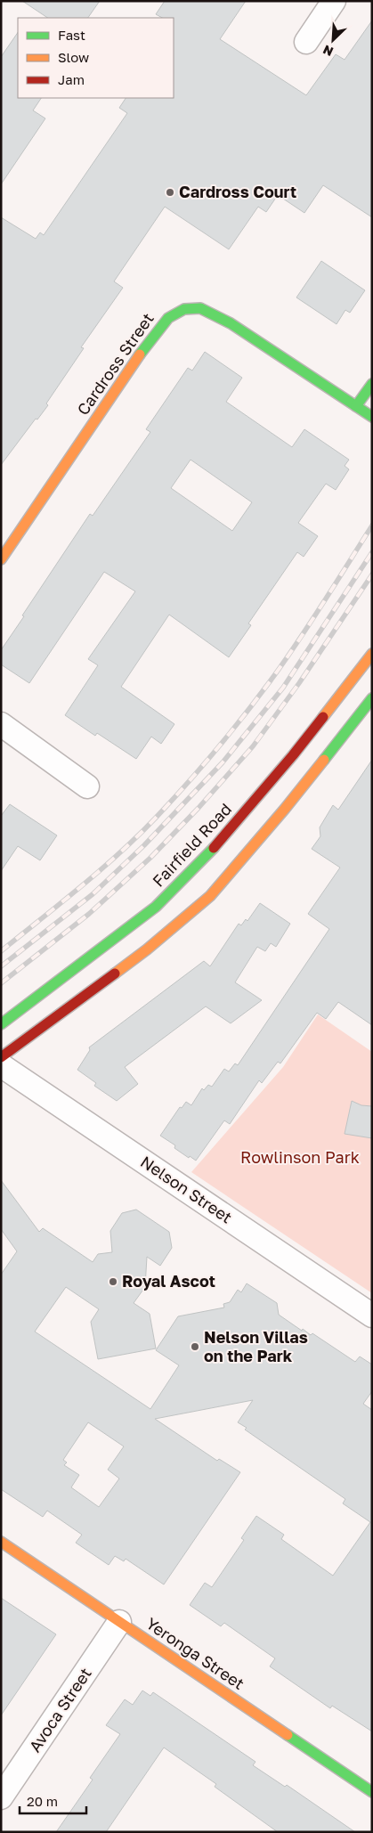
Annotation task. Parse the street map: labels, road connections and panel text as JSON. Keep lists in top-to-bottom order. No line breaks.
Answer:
{"streets":{"main road":["Cardross Street","Fairfield Road","Yeronga Street"],"street":["Nelson Street","Avoca Street"]},"crossings":[["Yeronga Street","Avoca Street"]],"parks":["Rowlinson Park"],"places":["Cardross Court","Royal Ascot","Nelson Villas on the Park"],"legend":["Fast","Slow","Jam"],"scale_bar":"20 m","north":"bottom left"}
